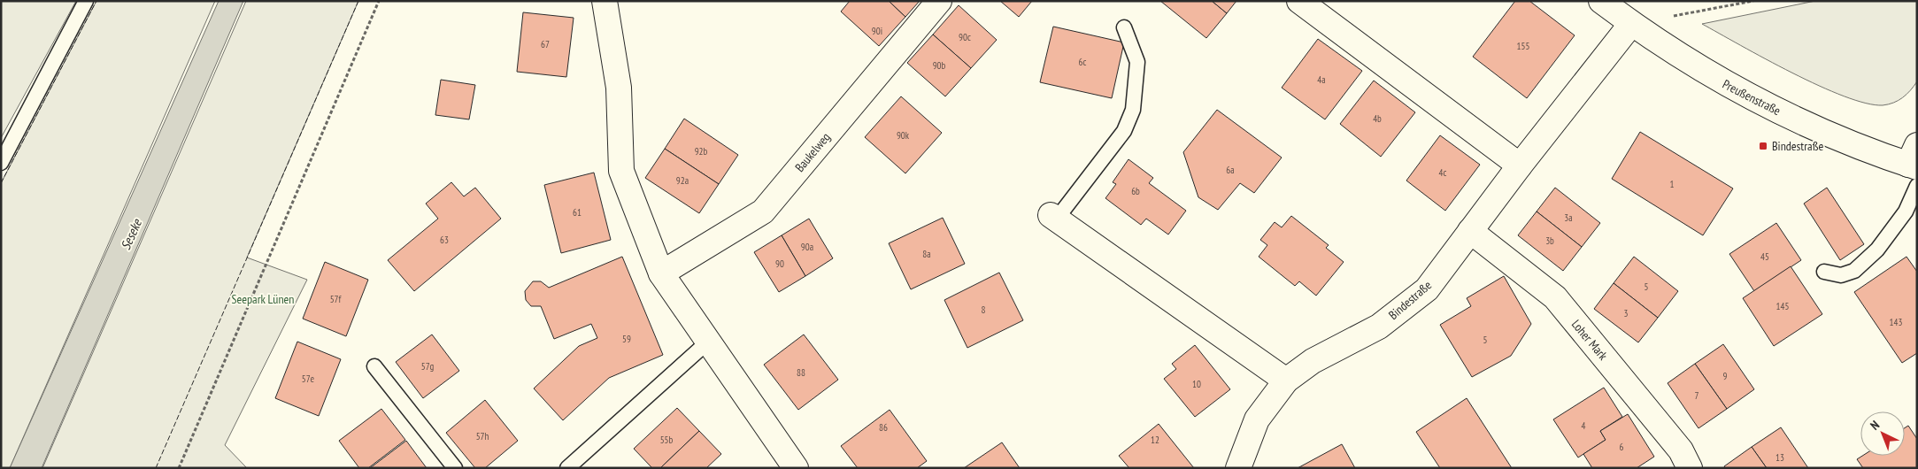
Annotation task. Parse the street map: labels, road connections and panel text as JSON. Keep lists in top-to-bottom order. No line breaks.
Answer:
{"streets":{"street":["Preußenstraße","Baukelweg","Bindestraße","Loher Mark"]},"crossings":[["Preußenstraße","Bindestraße"],["Bindestraße","Loher Mark"]],"water":["Seseke"],"parks":["Seepark Lünen"],"places":{"transit":["Bindestraße"]},"house_numbers":["90i","90c","67","155","6c","90b","4a","4b","90k","92b","6a","4c","92a","1","6b","61","3a","63","3b","90a","8a","45","90","5","57f","145","8","3","143","59","5","57g","88","9","57e","10","7","4","86","57h","55b","12","6","13"],"north":"top left"}
